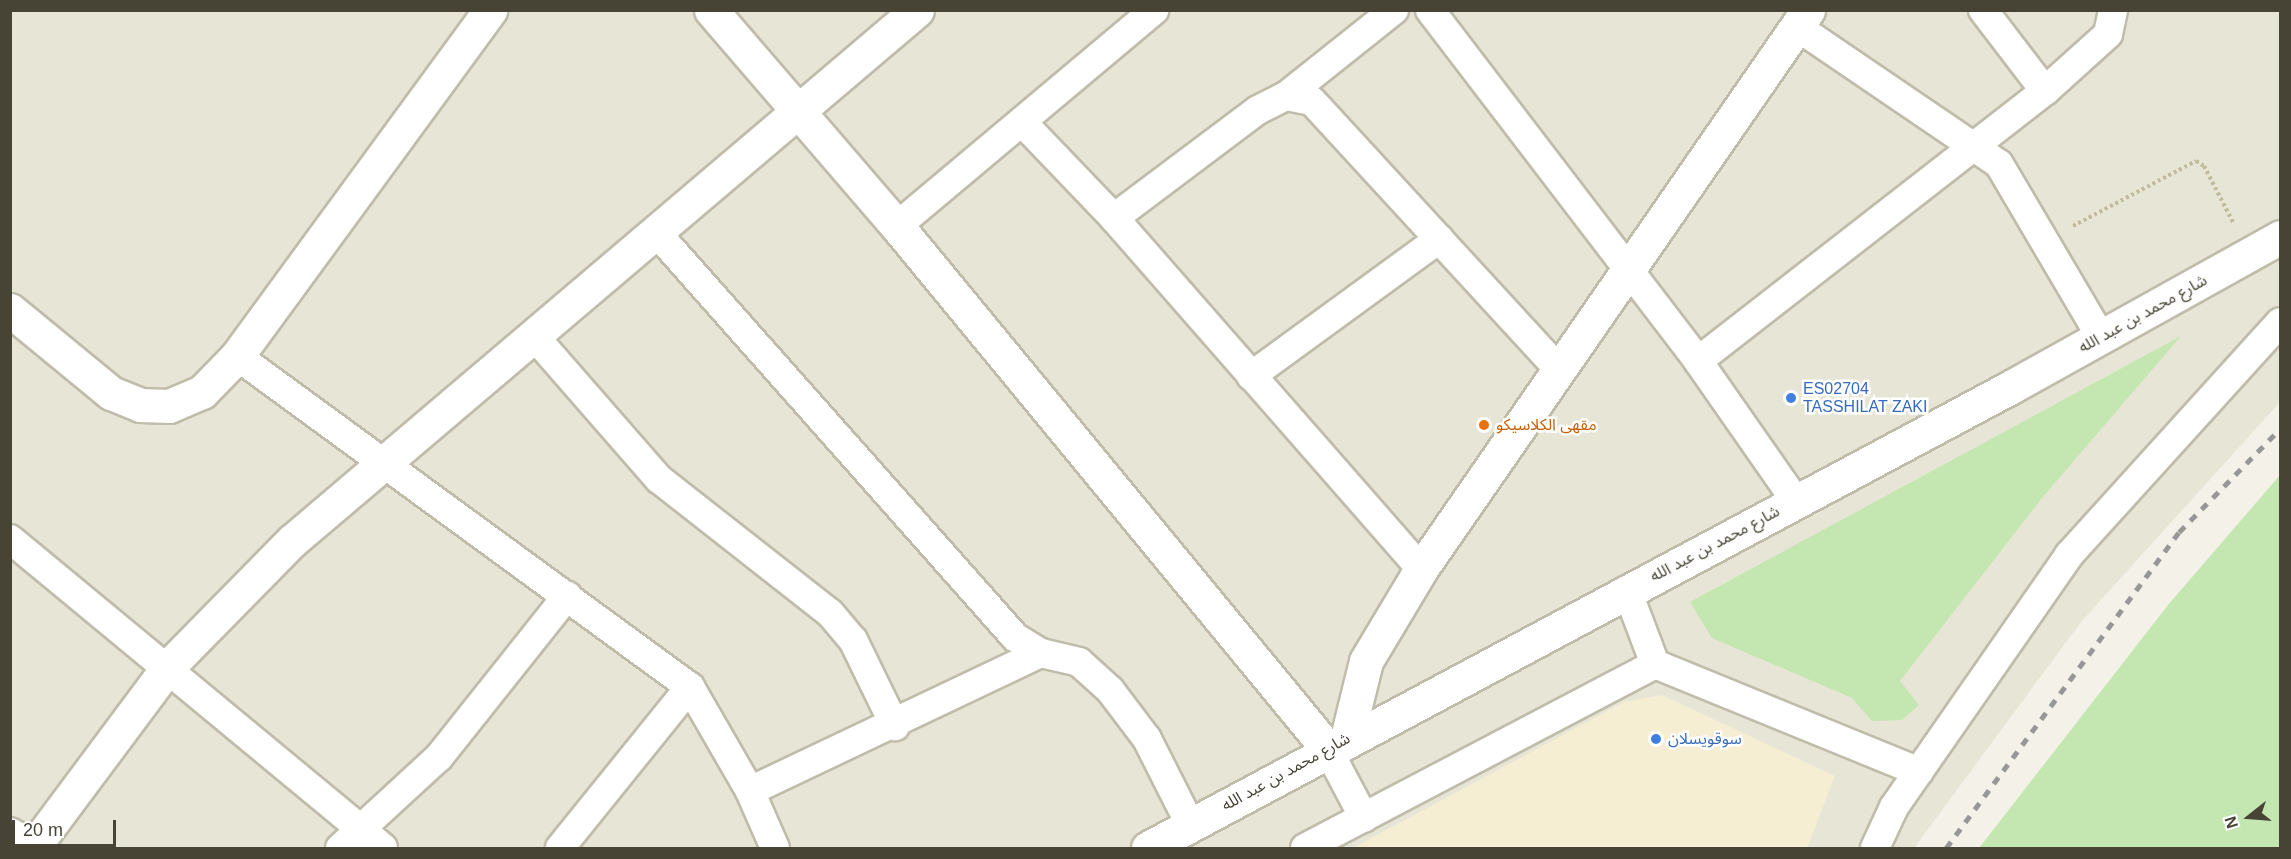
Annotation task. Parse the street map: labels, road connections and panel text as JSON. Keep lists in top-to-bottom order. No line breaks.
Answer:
{"streets":{"street":["شارع محمد بن عبد الله"]},"places":["ES02704 TASSHILAT ZAKI","مقهى الكلاسيكو","سوقويسلان"],"scale_bar":"20 m","north":"left"}
